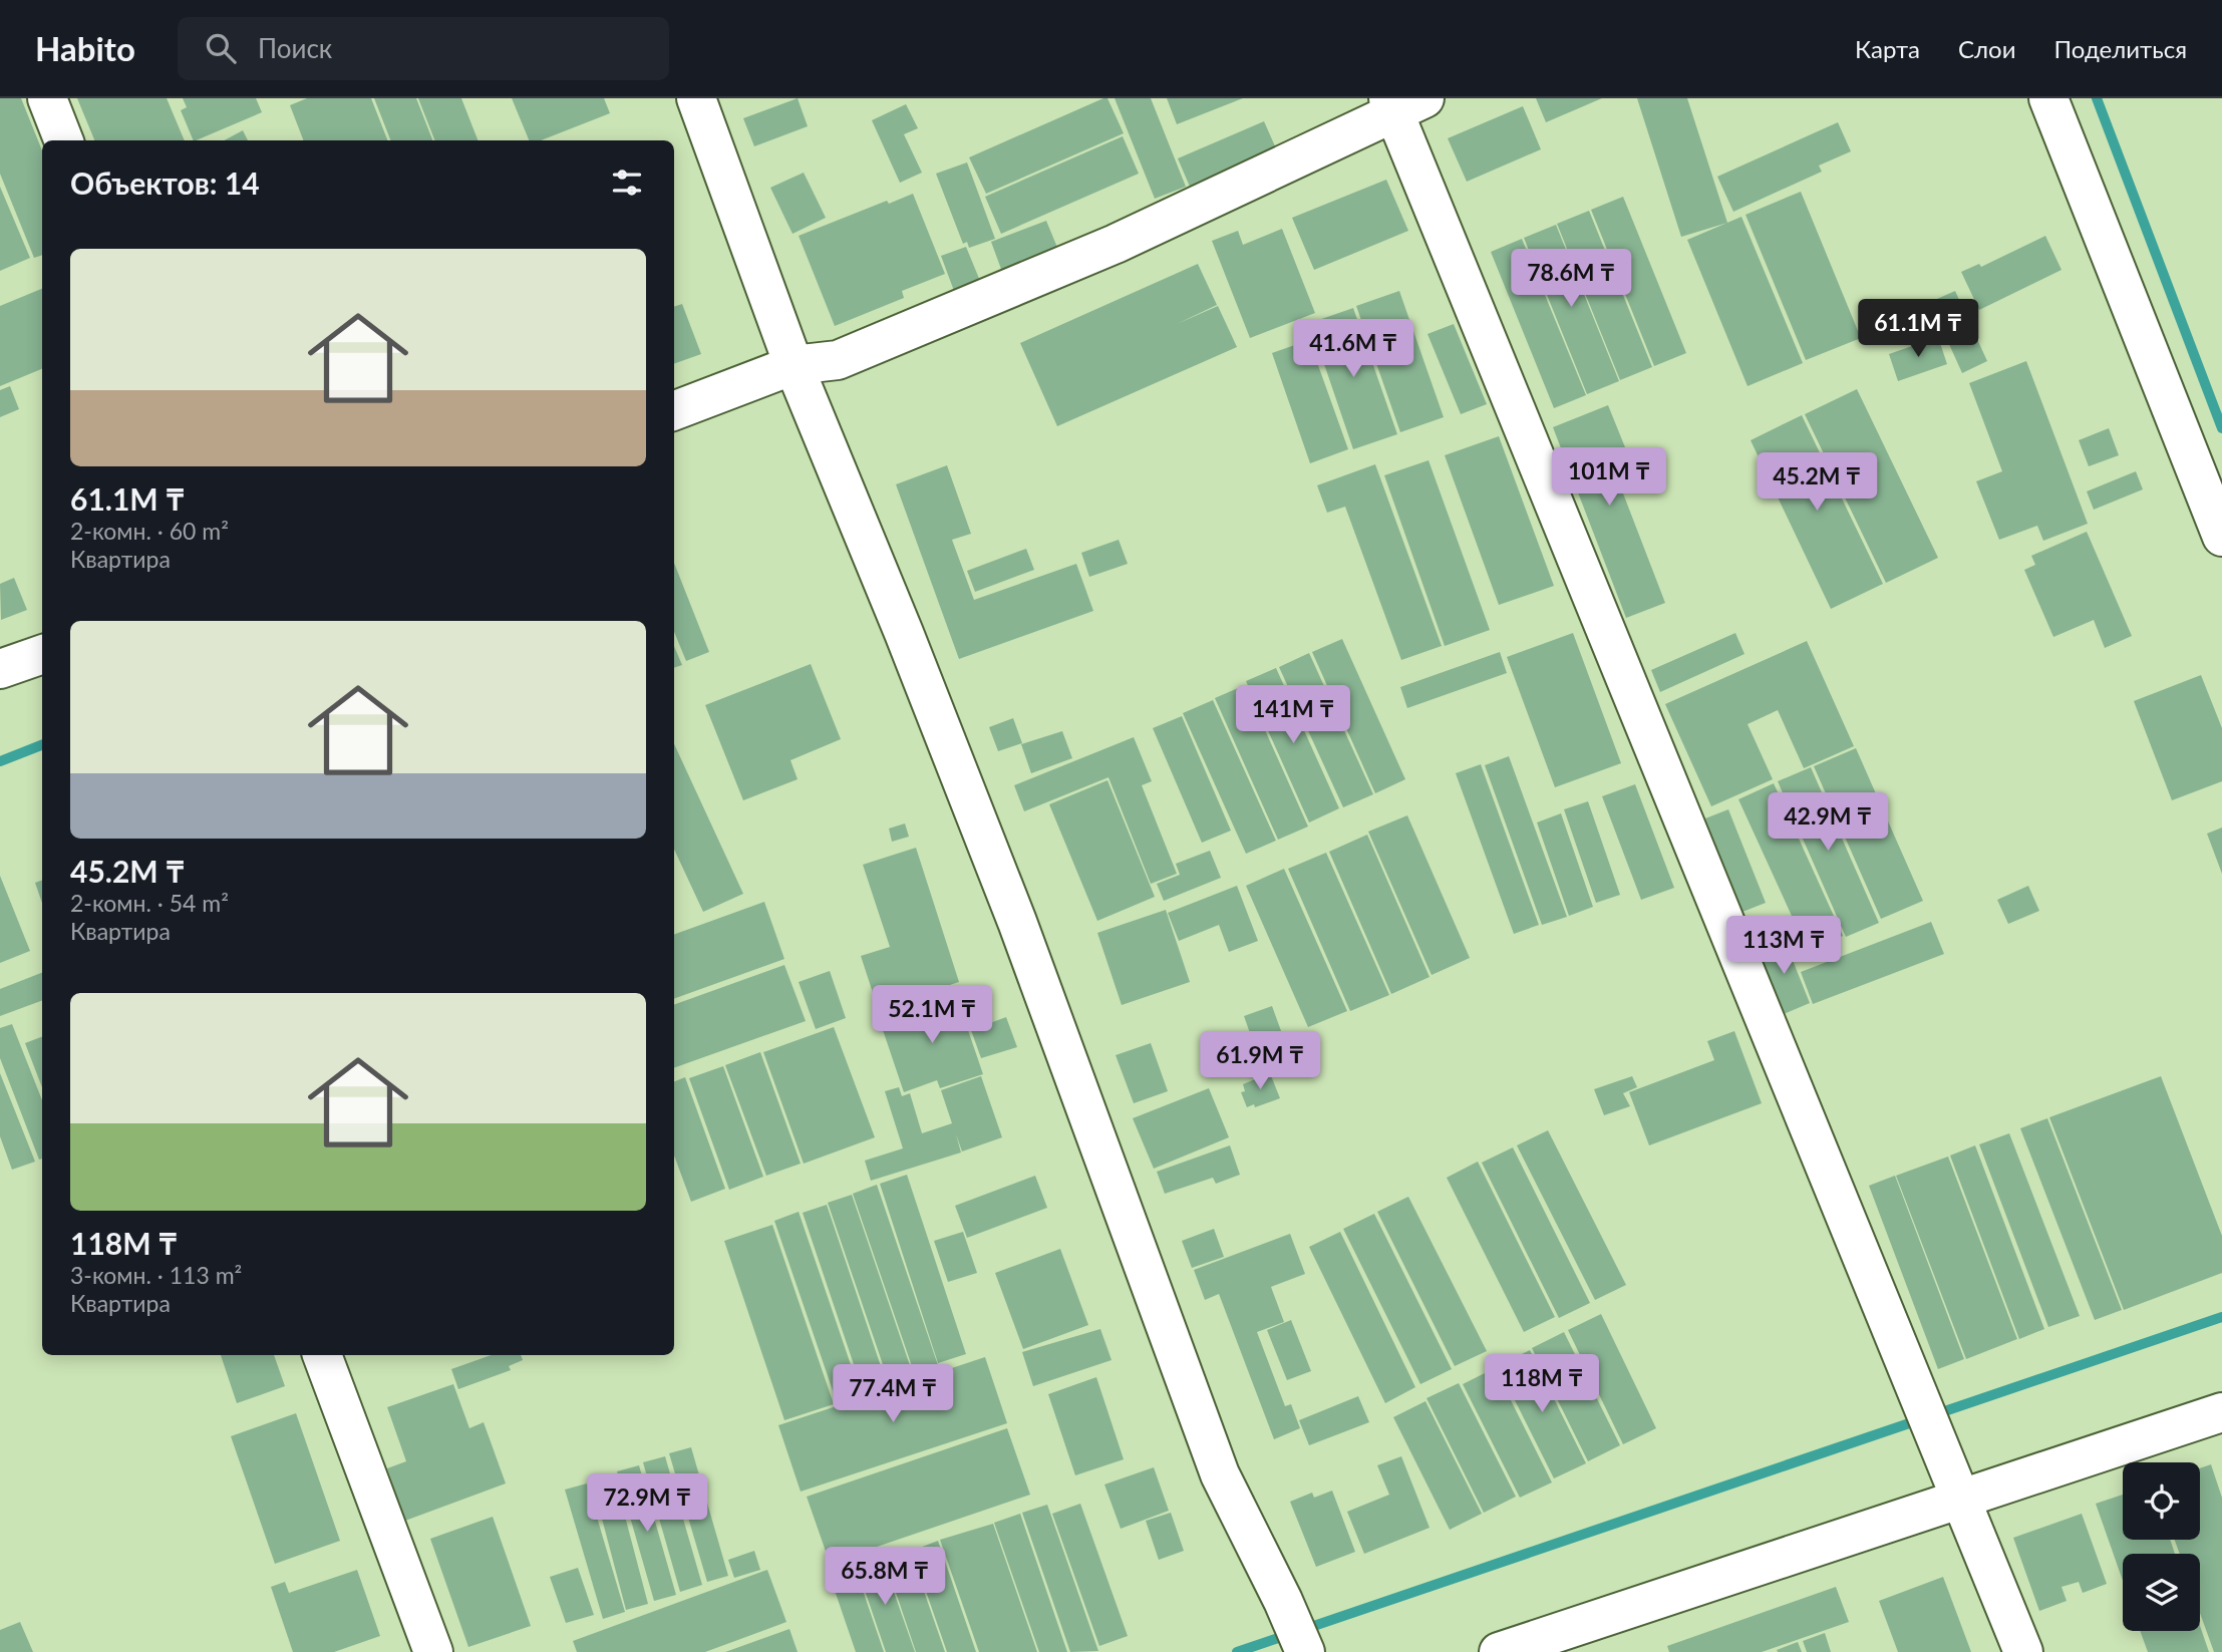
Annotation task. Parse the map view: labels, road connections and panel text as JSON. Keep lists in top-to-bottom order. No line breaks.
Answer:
{"page":{"header":"Habito","search":"Поиск","nav":["Карта","Слои","Поделиться"],"heading":"Объектов: 14","list":[{"name":"61.1M ₸","note":"2-комн. · 60 m² · Квартира"},{"name":"45.2M ₸","note":"2-комн. · 54 m² · Квартира"},{"name":"118M ₸","note":"3-комн. · 113 m² · Квартира"}],"price":["78.6M ₸","61.1M ₸","41.6M ₸","101M ₸","45.2M ₸","141M ₸","42.9M ₸","113M ₸","52.1M ₸","61.9M ₸","118M ₸","77.4M ₸","72.9M ₸","65.8M ₸"]}}
